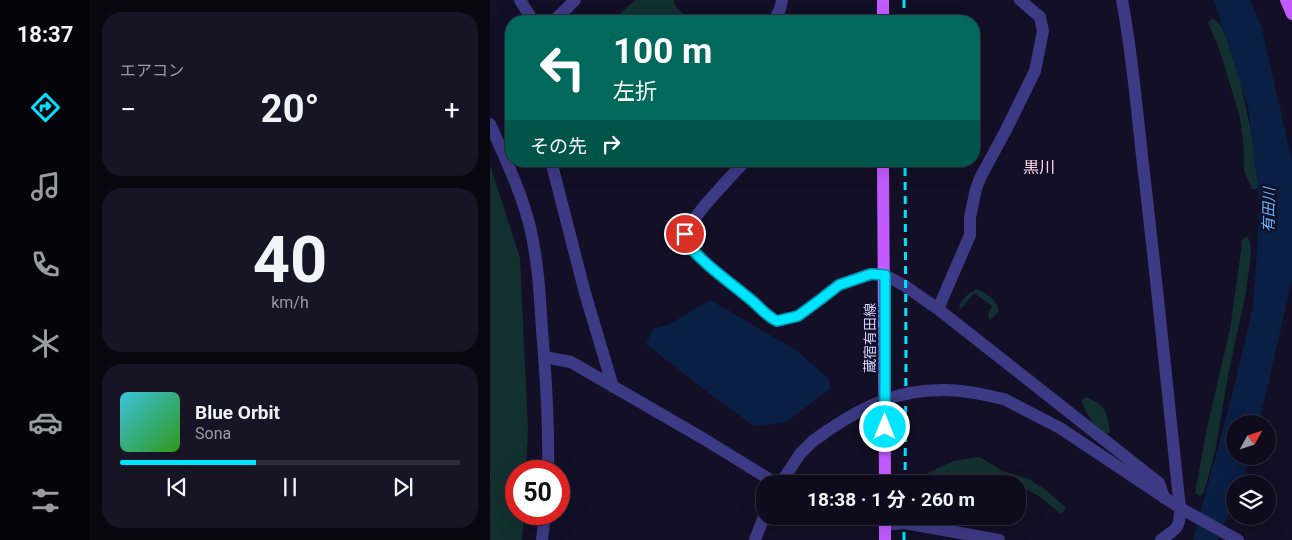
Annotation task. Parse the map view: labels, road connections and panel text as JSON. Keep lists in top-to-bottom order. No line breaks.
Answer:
{"streets":{"main road":["蔵宿有田線"]},"districts":["黒川"],"water":["有田川"],"north":"top right","page":{"tabs":"18:37","tile":["エアコン",["40","km/h"]],"turn":["100 m","左折"],"heat":["−","20°","+"],"then":"その先","song":["Blue Orbit","Sona"],"limit":"50","trip":"18:38 · 1 分 · 260 m"}}
